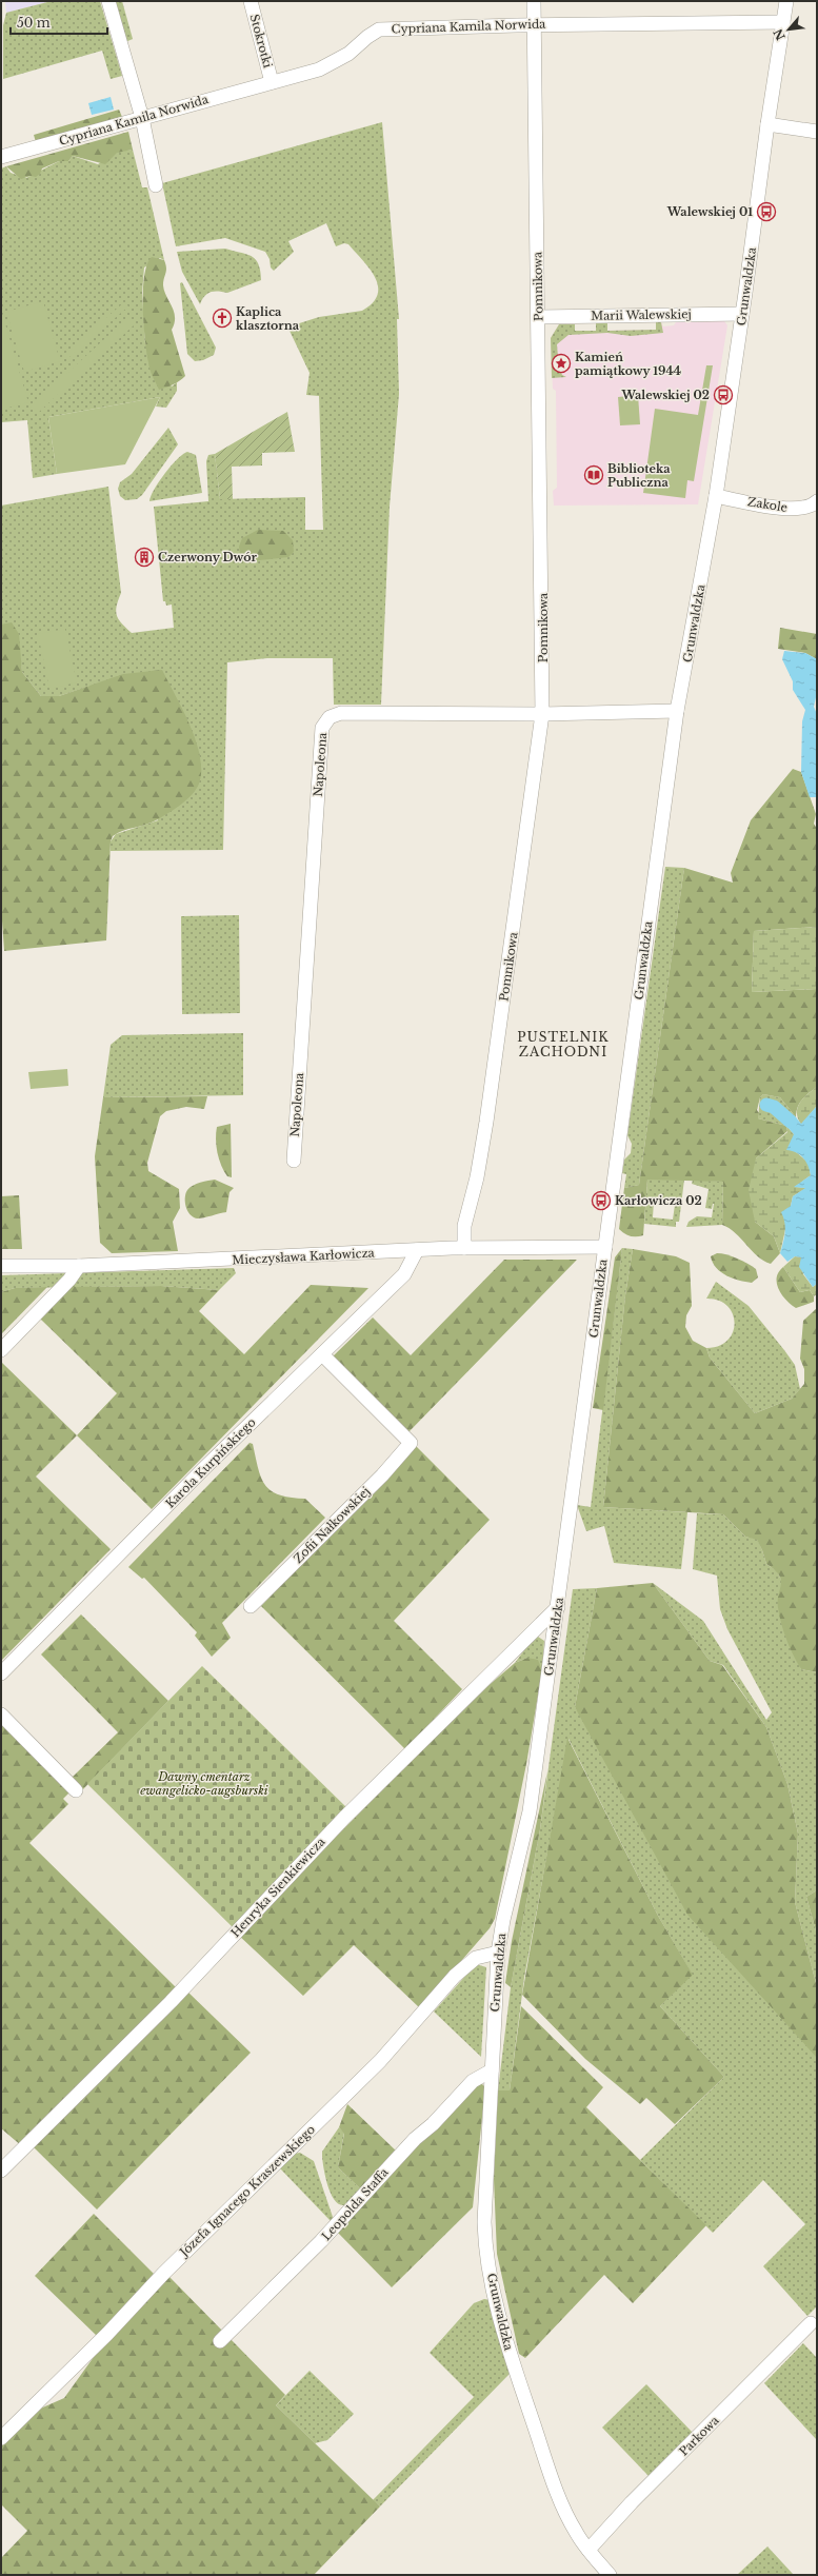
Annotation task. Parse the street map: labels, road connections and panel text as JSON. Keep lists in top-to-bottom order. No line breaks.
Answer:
{"streets":{"street":["Cypriana Kamila Norwida","Stokrotki","Pomnikowa","Grunwaldzka","Marii Walewskiej","Zakole","Napoleona","Mieczysława Karłowicza","Karola Kurpińskiego","Zofii Nałkowskiej","Henryka Sienkiewicza","Józefa Ignacego Kraszewskiego","Leopolda Staffa","Parkowa"]},"crossings":[["Cypriana Kamila Norwida","Stokrotki"],["Cypriana Kamila Norwida","Pomnikowa"],["Cypriana Kamila Norwida","Grunwaldzka"],["Pomnikowa","Marii Walewskiej"],["Pomnikowa","Napoleona"],["Pomnikowa","Mieczysława Karłowicza"],["Grunwaldzka","Marii Walewskiej"],["Grunwaldzka","Zakole"],["Grunwaldzka","Napoleona"],["Grunwaldzka","Mieczysława Karłowicza"],["Grunwaldzka","Henryka Sienkiewicza"],["Grunwaldzka","Józefa Ignacego Kraszewskiego"],["Grunwaldzka","Leopolda Staffa"],["Grunwaldzka","Parkowa"],["Mieczysława Karłowicza","Karola Kurpińskiego"],["Karola Kurpińskiego","Zofii Nałkowskiej"]],"districts":["PUSTELNIK ZACHODNI"],"parks":["Dawny cmentarz ewangelicko-augsburski"],"places":{"bus stop":["Walewskiej 01","Walewskiej 02","Karłowicza 02"],"church":["Kaplica klasztorna"],"place":["Kamień pamiątkowy 1944"],"library":["Biblioteka Publiczna"],"building":["Czerwony Dwór"]},"scale_bar":"50 m","north":"bottom left"}
